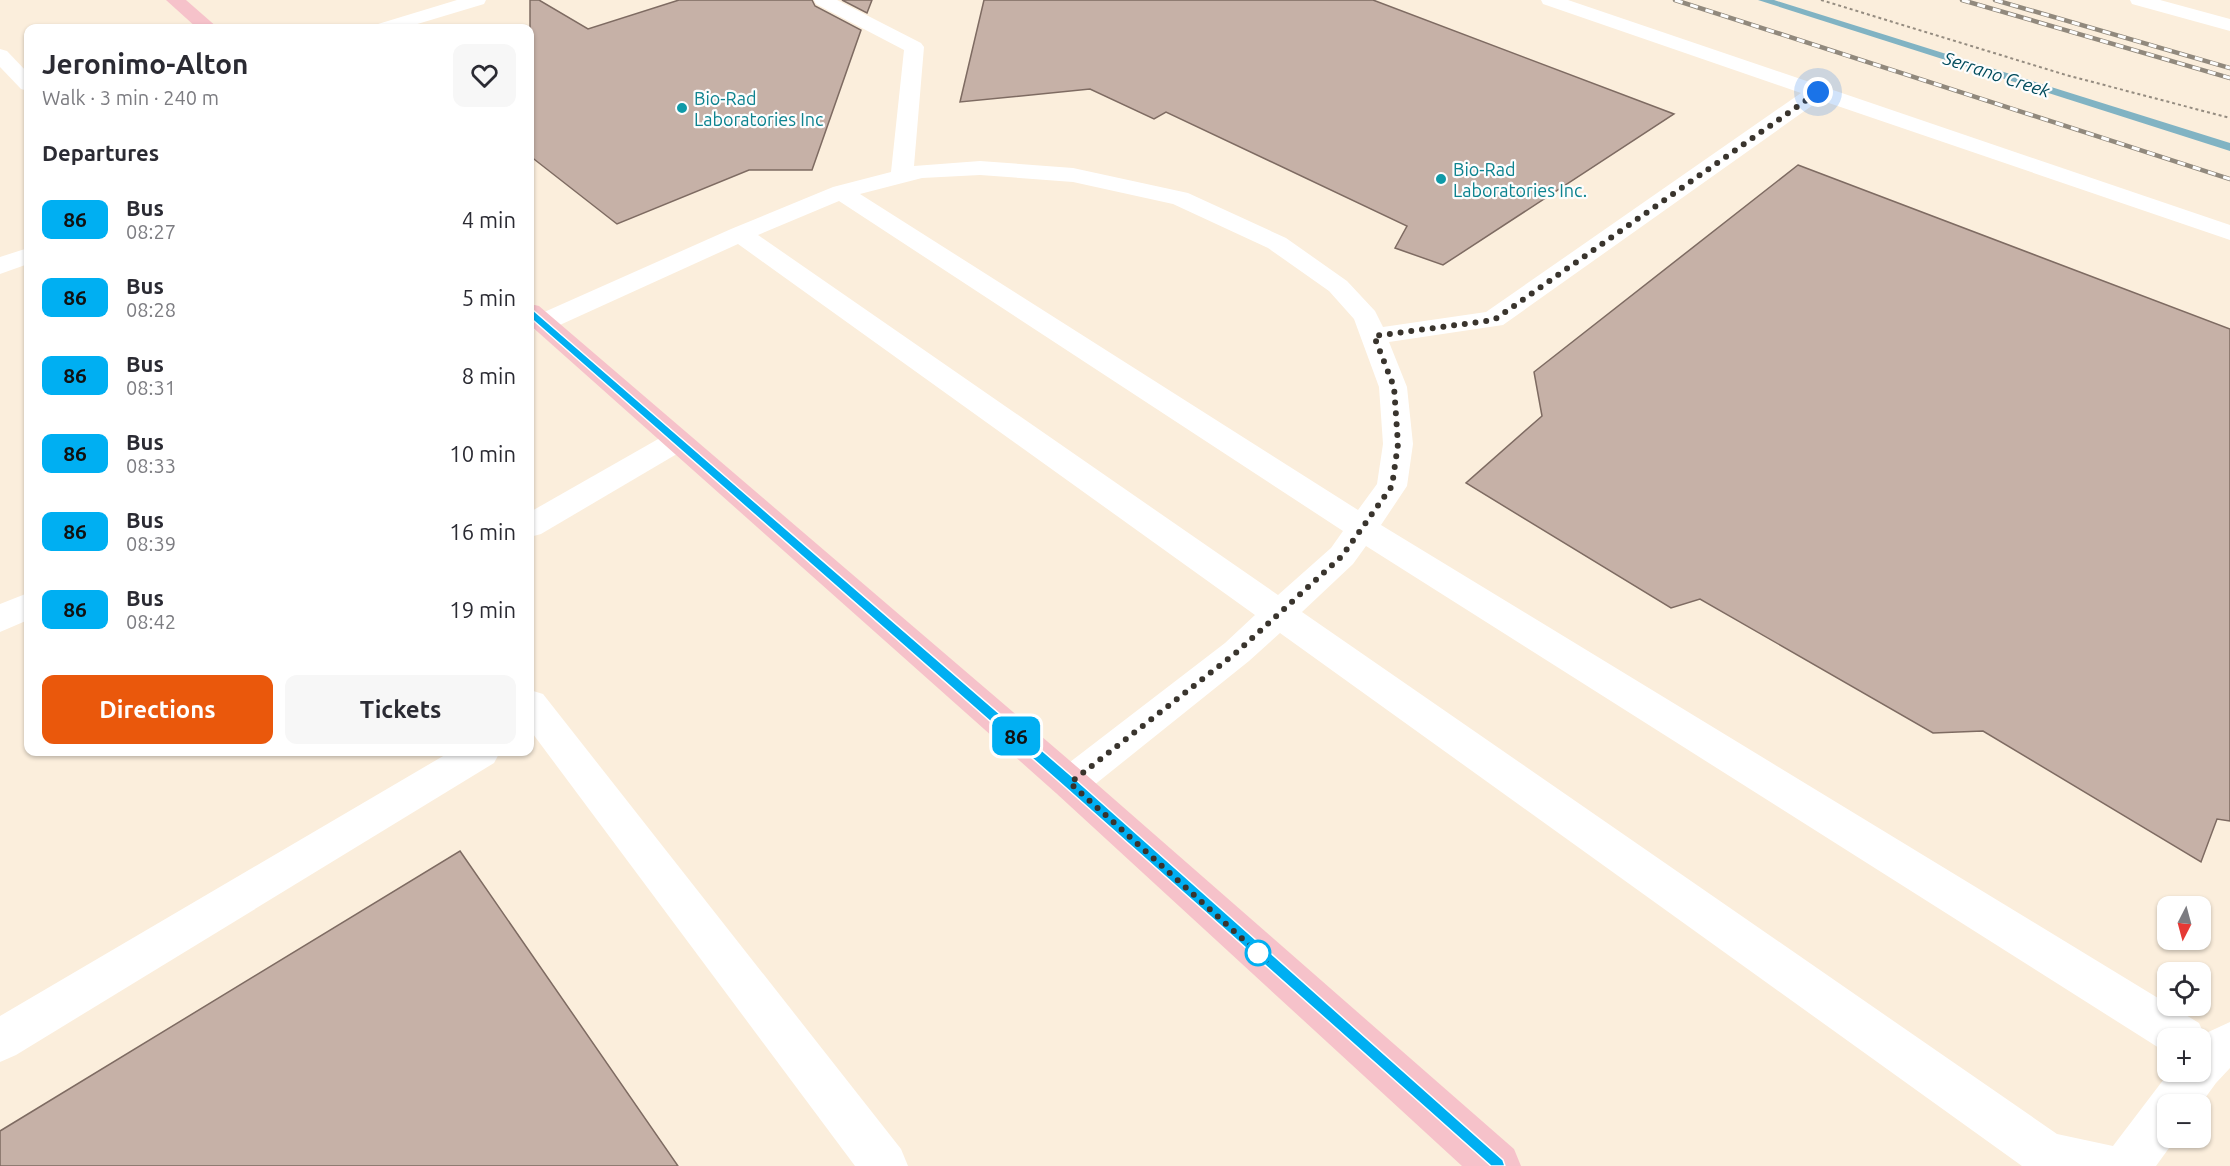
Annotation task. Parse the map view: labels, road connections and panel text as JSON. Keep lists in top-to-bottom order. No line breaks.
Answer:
{"water":["Serrano Creek"],"places":["Bio-Rad Laboratories Inc","Bio-Rad Laboratories Inc."],"lines":["bus line 86"],"north":"bottom","page":{"on_map":"86","heading":[["Jeronimo-Alton","Walk · 3 min · 240 m"],"Departures"],"list":[{"mark":"86","name":"Bus","note":"08:27","value":"4 min"},{"mark":"86","name":"Bus","note":"08:28","value":"5 min"},{"mark":"86","name":"Bus","note":"08:31","value":"8 min"},{"mark":"86","name":"Bus","note":"08:33","value":"10 min"},{"mark":"86","name":"Bus","note":"08:39","value":"16 min"},{"mark":"86","name":"Bus","note":"08:42","value":"19 min"}],"buttons":["Directions","Tickets"],"map_buttons":["+","−"]}}
